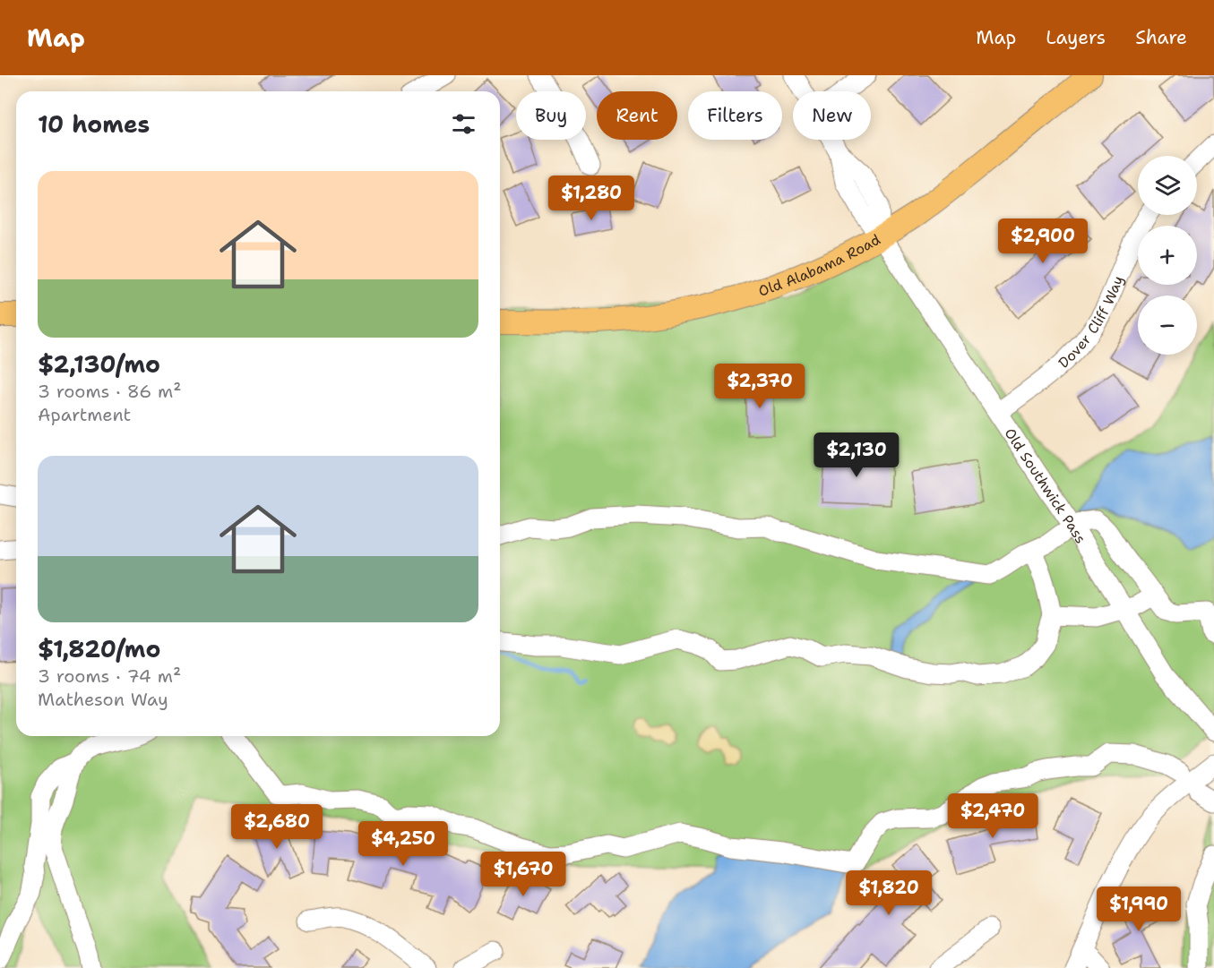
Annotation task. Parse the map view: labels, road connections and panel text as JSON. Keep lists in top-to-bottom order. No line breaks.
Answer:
{"streets":{"main road":["Old Alabama Road"],"street":["Dover Cliff Way","Old Southwick Pass"]},"crossings":[["Old Alabama Road","Old Southwick Pass"],["Dover Cliff Way","Old Southwick Pass"]],"page":{"header":"Map","nav":["Map","Layers","Share"],"chip":["Buy","Rent","Filters","New"],"heading":"10 homes","map_buttons":["+","−"],"list":[{"name":"$2,130/mo","note":"3 rooms · 86 m² · Apartment"},{"name":"$1,820/mo","note":"3 rooms · 74 m² · Matheson Way"}],"price":["$1,280","$2,900","$2,370","$2,130","$2,470","$2,680","$4,250","$1,670","$1,820","$1,990"]}}
